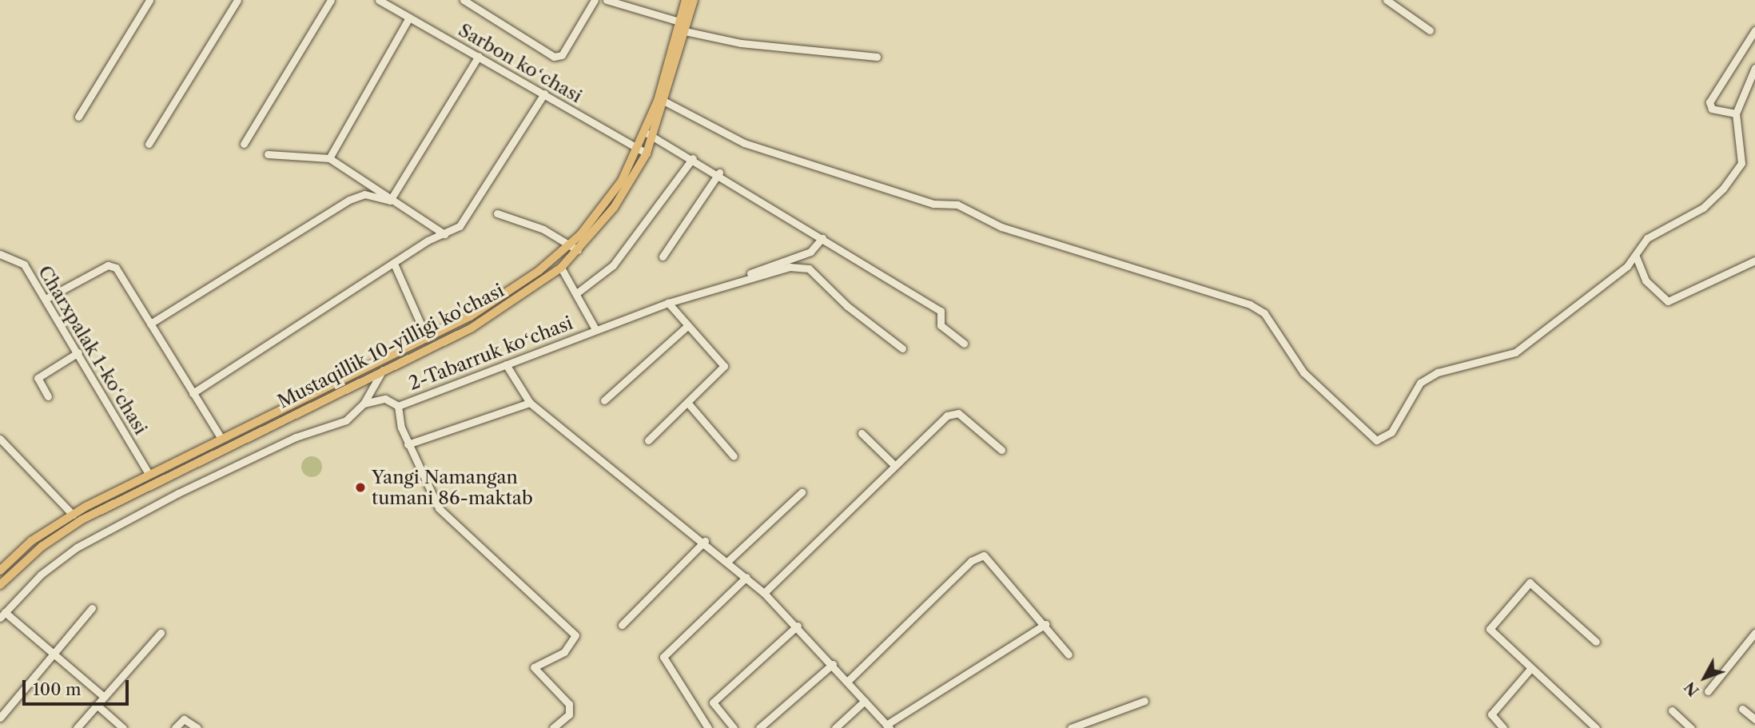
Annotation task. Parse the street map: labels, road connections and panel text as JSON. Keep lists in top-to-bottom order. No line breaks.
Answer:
{"streets":{"main road":["Mustaqillik 10-yilligi ko'chasi"],"street":["Sarbon koʻchasi","Charxpalak 1-koʻchasi","2-Tabarruk koʻchasi"]},"crossings":[["Sarbon koʻchasi","Mustaqillik 10-yilligi ko'chasi"],["Mustaqillik 10-yilligi ko'chasi","Charxpalak 1-koʻchasi"],["Mustaqillik 10-yilligi ko'chasi","2-Tabarruk koʻchasi"]],"places":["Yangi Namangan tumani 86-maktab"],"scale_bar":"100 m","north":"bottom left"}
